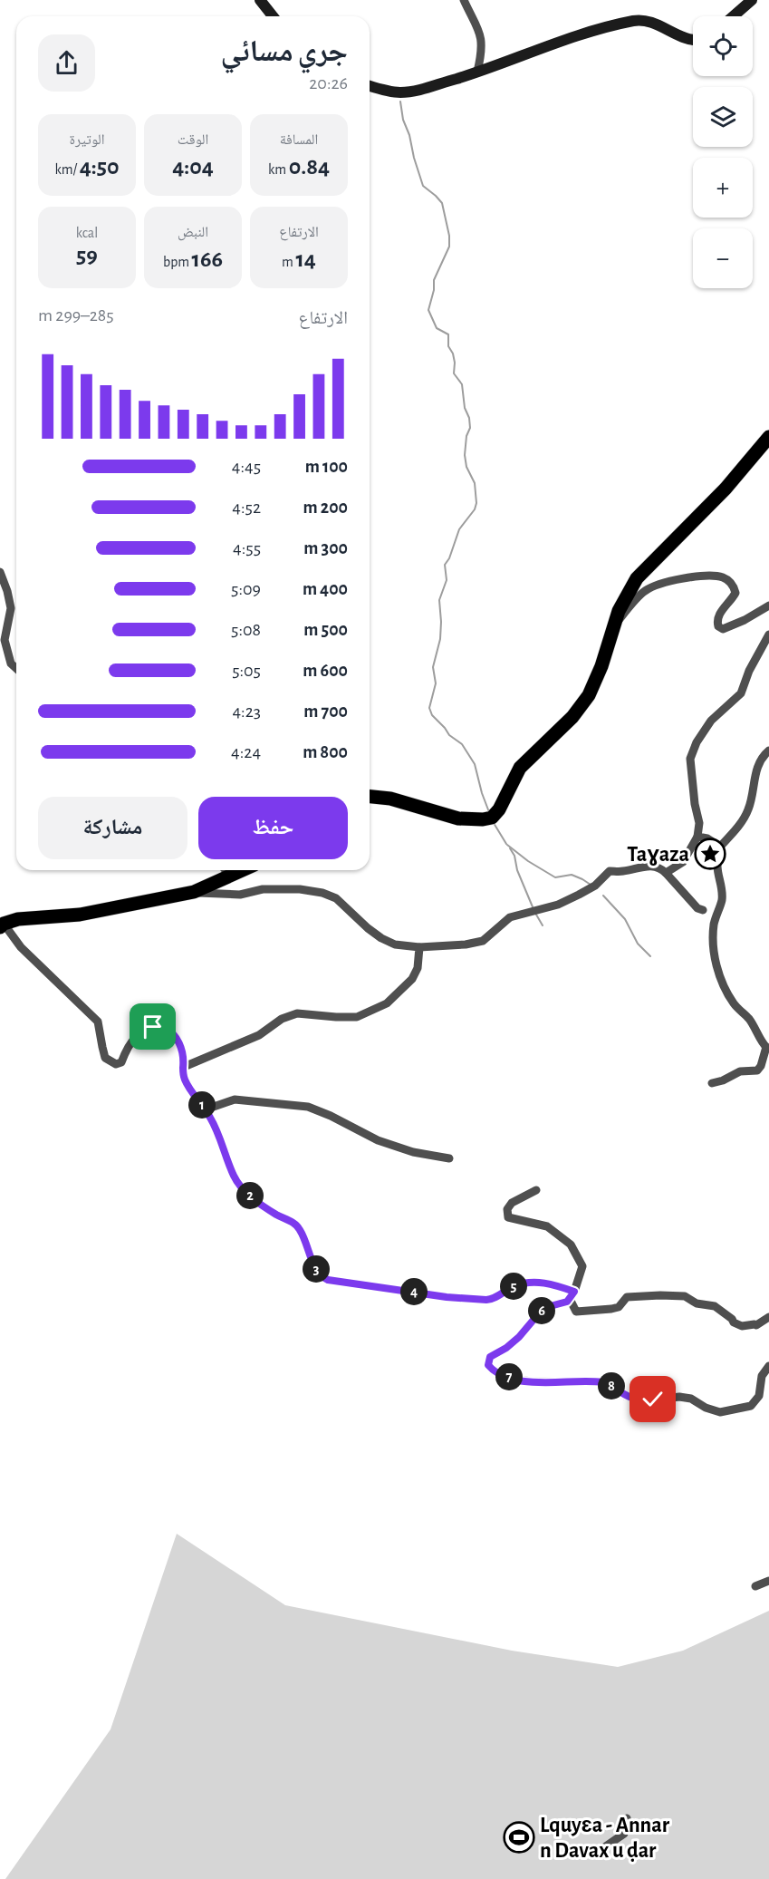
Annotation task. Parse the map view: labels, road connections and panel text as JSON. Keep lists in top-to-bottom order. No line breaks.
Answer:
{"places":{"place":["Taɣaza"],"sports":["Lquyɛa - Annar n Davax u ḍar"]},"page":{"map_buttons":["+","−"],"heading":["جري مسائي","20:26"],"stats":[["المسافة","0.84 km"],["الوقت","4:04"],["الوتيرة","4:50 /km"],["الارتفاع","14 m"],["النبض","166 bpm"],["kcal","59"]],"chart":["الارتفاع","285–299 m"],"list":[{"name":"100 m","note":"4:45"},{"name":"200 m","note":"4:52"},{"name":"300 m","note":"4:55"},{"name":"400 m","note":"5:09"},{"name":"500 m","note":"5:08"},{"name":"600 m","note":"5:05"},{"name":"700 m","note":"4:23"},{"name":"800 m","note":"4:24"}],"buttons":["حفظ","مشاركة"],"pins":["1","2","3","5","4","6","7","8"]}}
